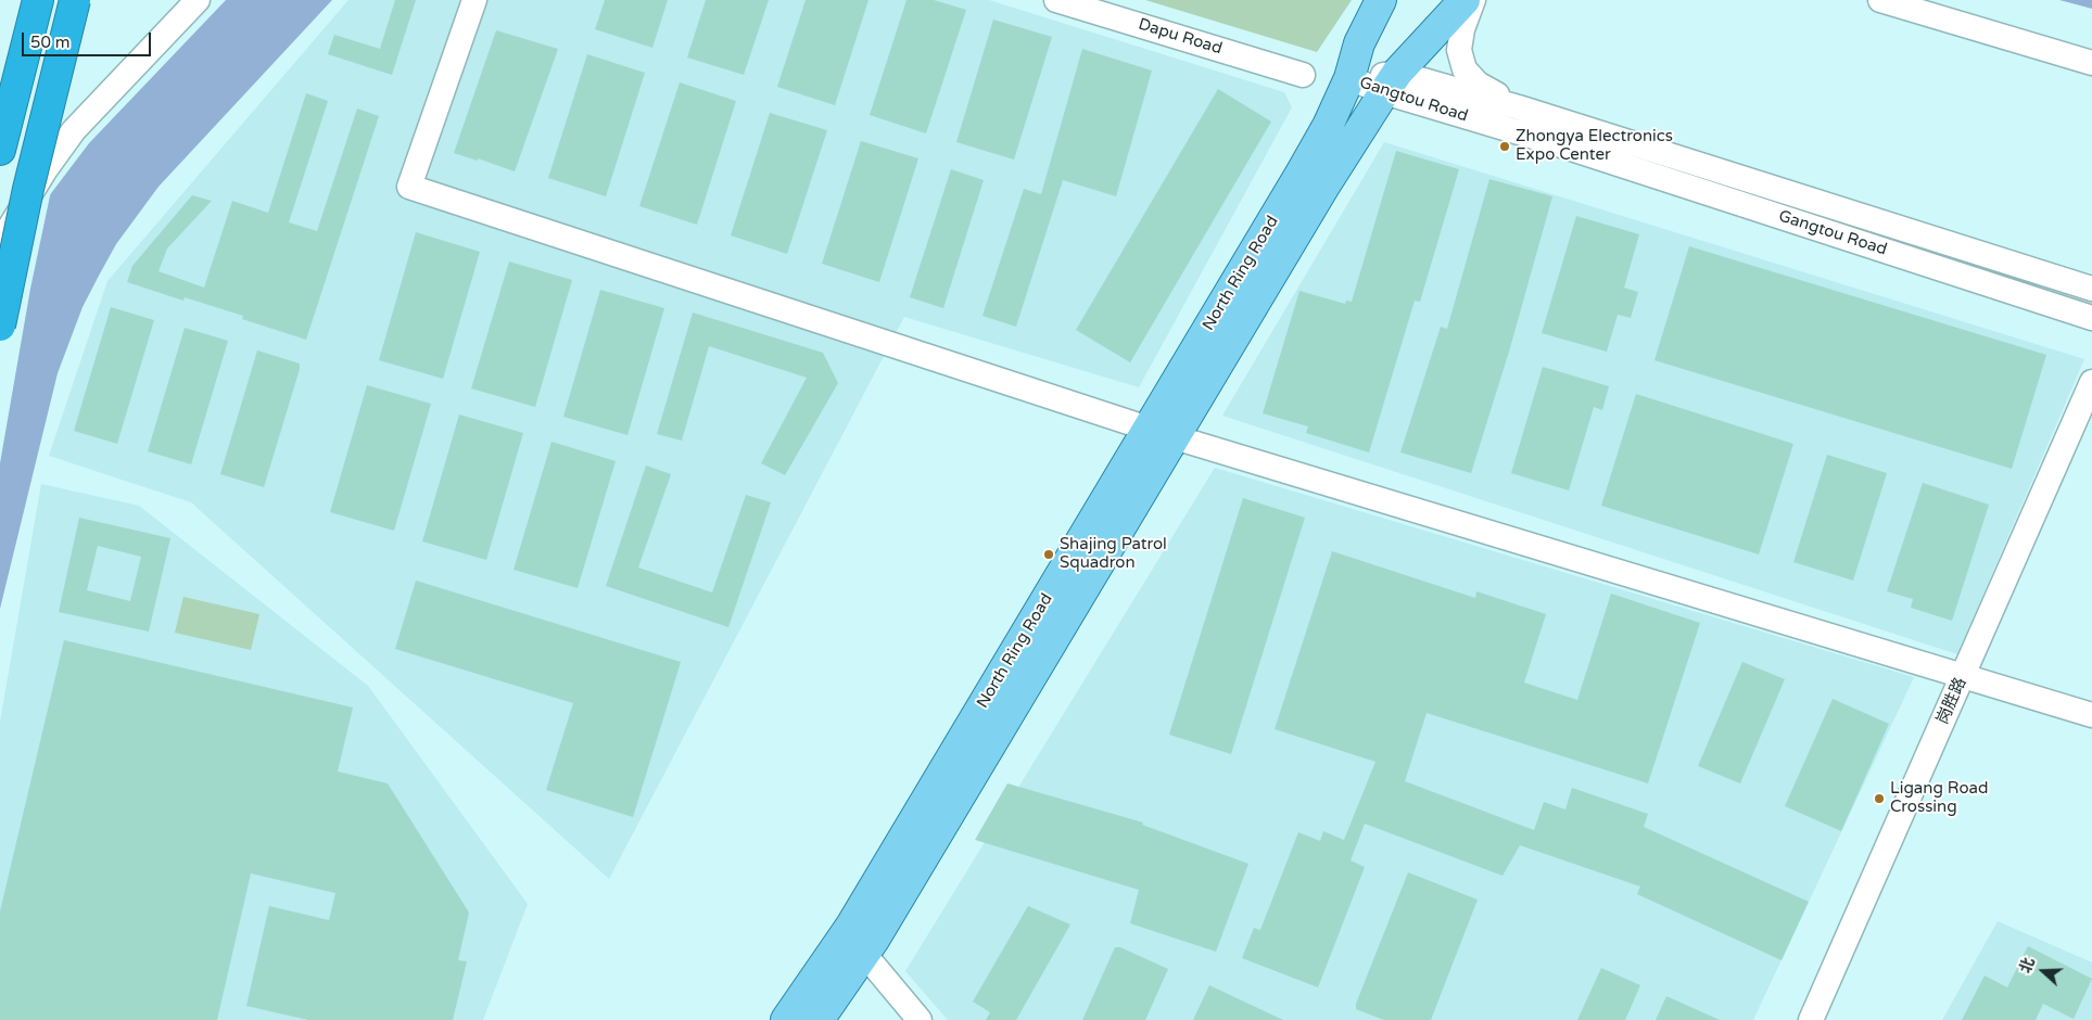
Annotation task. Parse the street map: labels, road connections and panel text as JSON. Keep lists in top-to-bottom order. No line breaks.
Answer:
{"streets":{"main road":["North Ring Road"],"street":["Dapu Road","Gangtou Road","岗胜路"]},"crossings":[["Gangtou Road","North Ring Road"]],"places":["Zhongya Electronics Expo Center","Shajing Patrol Squadron","Ligang Road Crossing"],"scale_bar":"50 m","north":"left"}
